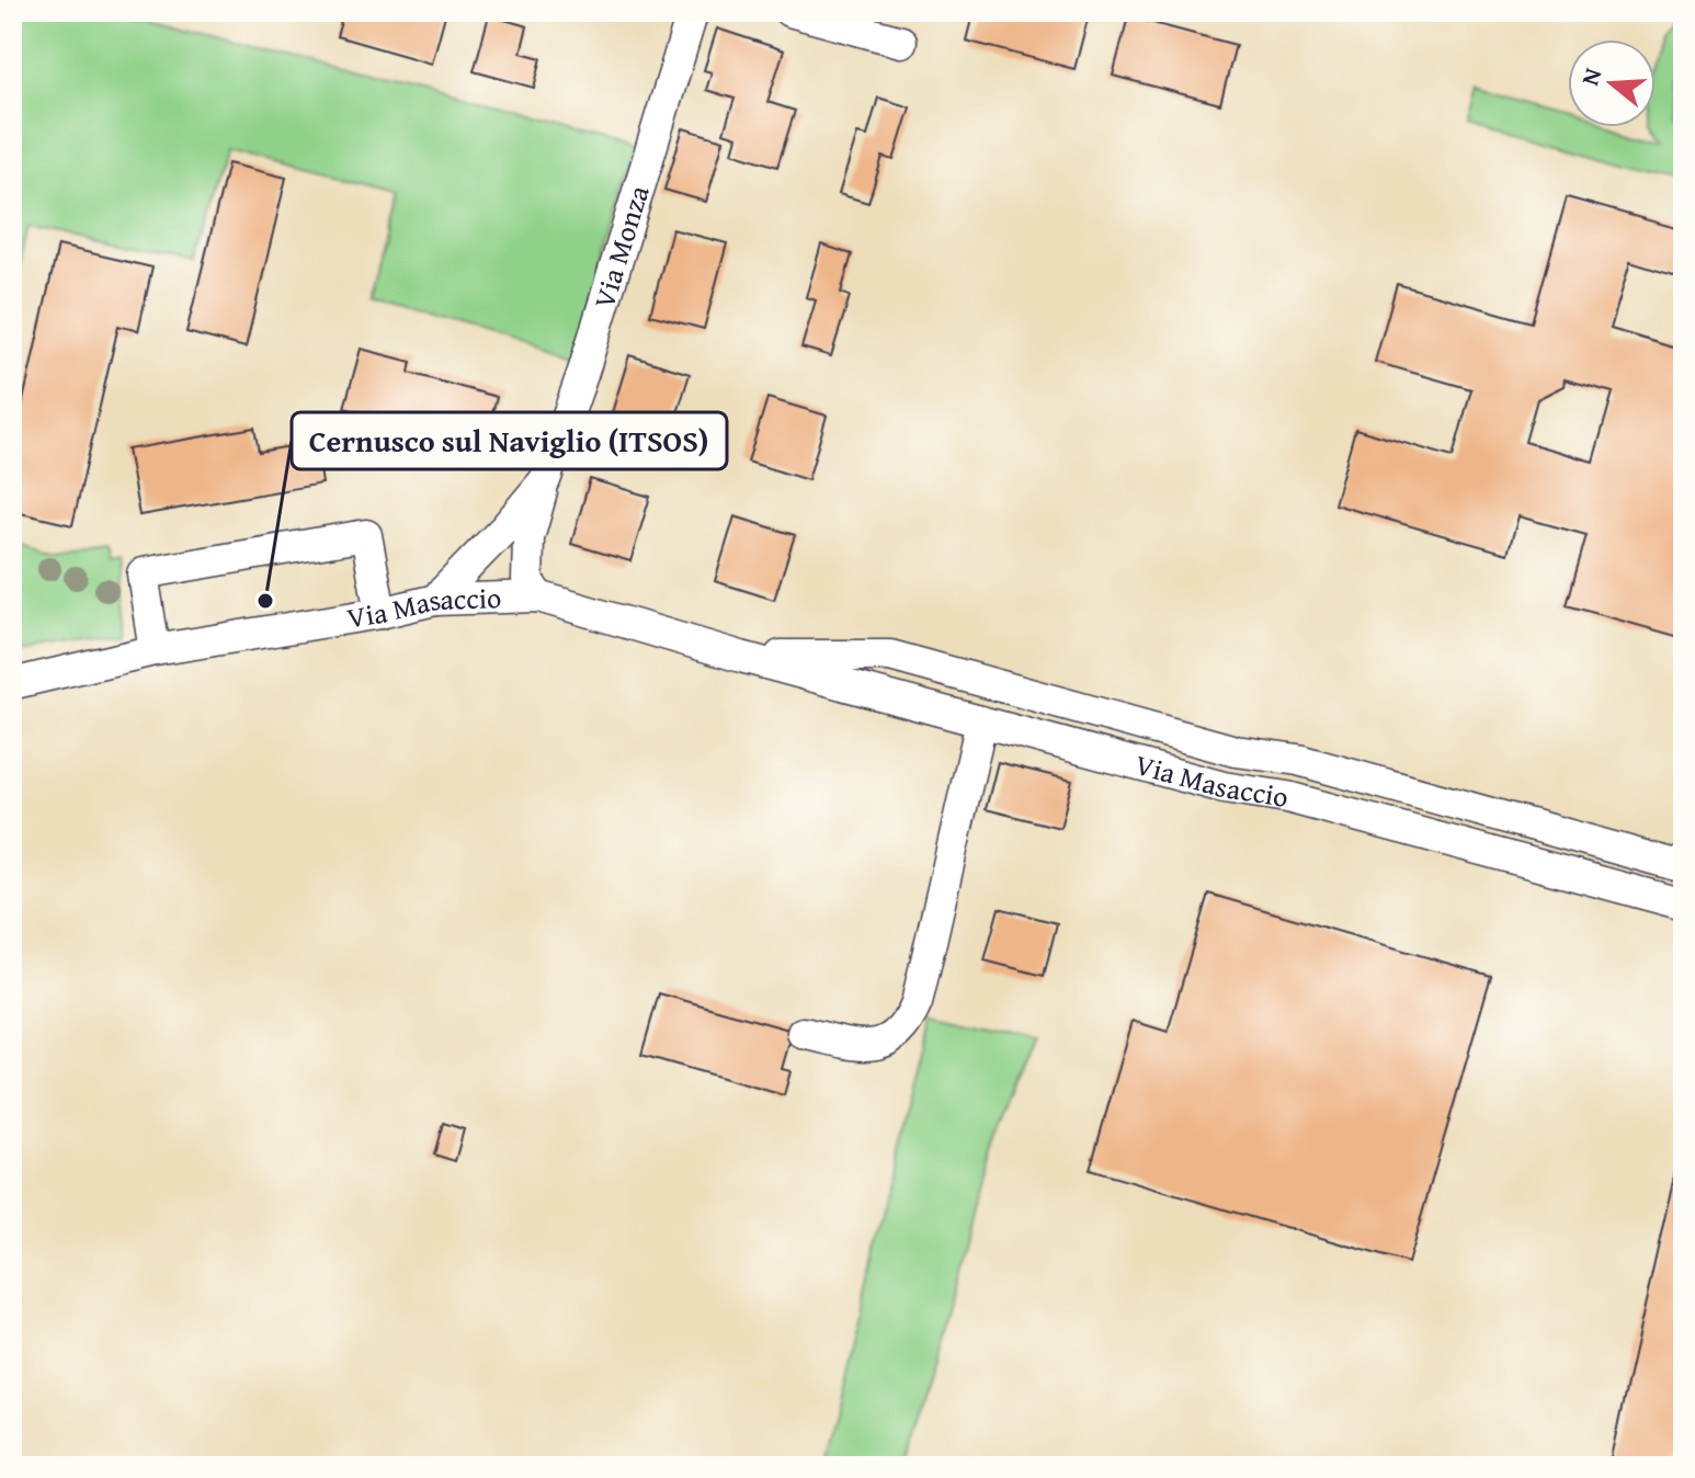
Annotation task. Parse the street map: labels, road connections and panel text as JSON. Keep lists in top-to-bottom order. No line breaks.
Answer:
{"streets":{"street":["Via Monza","Via Masaccio"]},"crossings":[["Via Monza","Via Masaccio"]],"places":["Cernusco sul Naviglio (ITSOS)"],"north":"left"}
